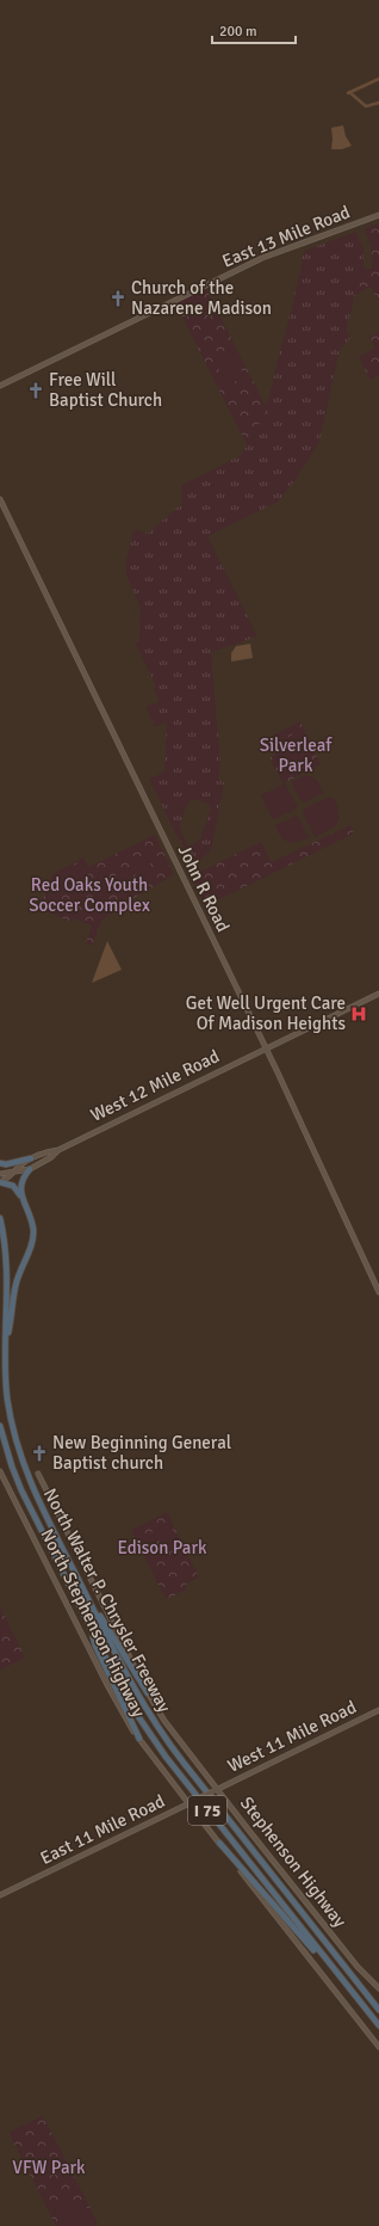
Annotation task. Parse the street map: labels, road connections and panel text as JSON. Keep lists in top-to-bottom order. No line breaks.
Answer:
{"streets":{"highway":["North Walter P. Chrysler Freeway","I 75"],"main road":["East 13 Mile Road","John R Road","West 12 Mile Road","North Stephenson Highway","West 11 Mile Road","East 11 Mile Road","Stephenson Highway"]},"crossings":[["John R Road","West 12 Mile Road"],["North Stephenson Highway","East 11 Mile Road"],["West 11 Mile Road","East 11 Mile Road"],["West 11 Mile Road","Stephenson Highway"],["East 11 Mile Road","Stephenson Highway"]],"parks":["Silverleaf Park","Red Oaks Youth Soccer Complex","Edison Park","VFW Park"],"places":{"church":["Church of the Nazarene Madison","Free Will Baptist Church","New Beginning General Baptist church"],"hospital":["Get Well Urgent Care Of Madison Heights"]},"scale_bar":"200 m"}
